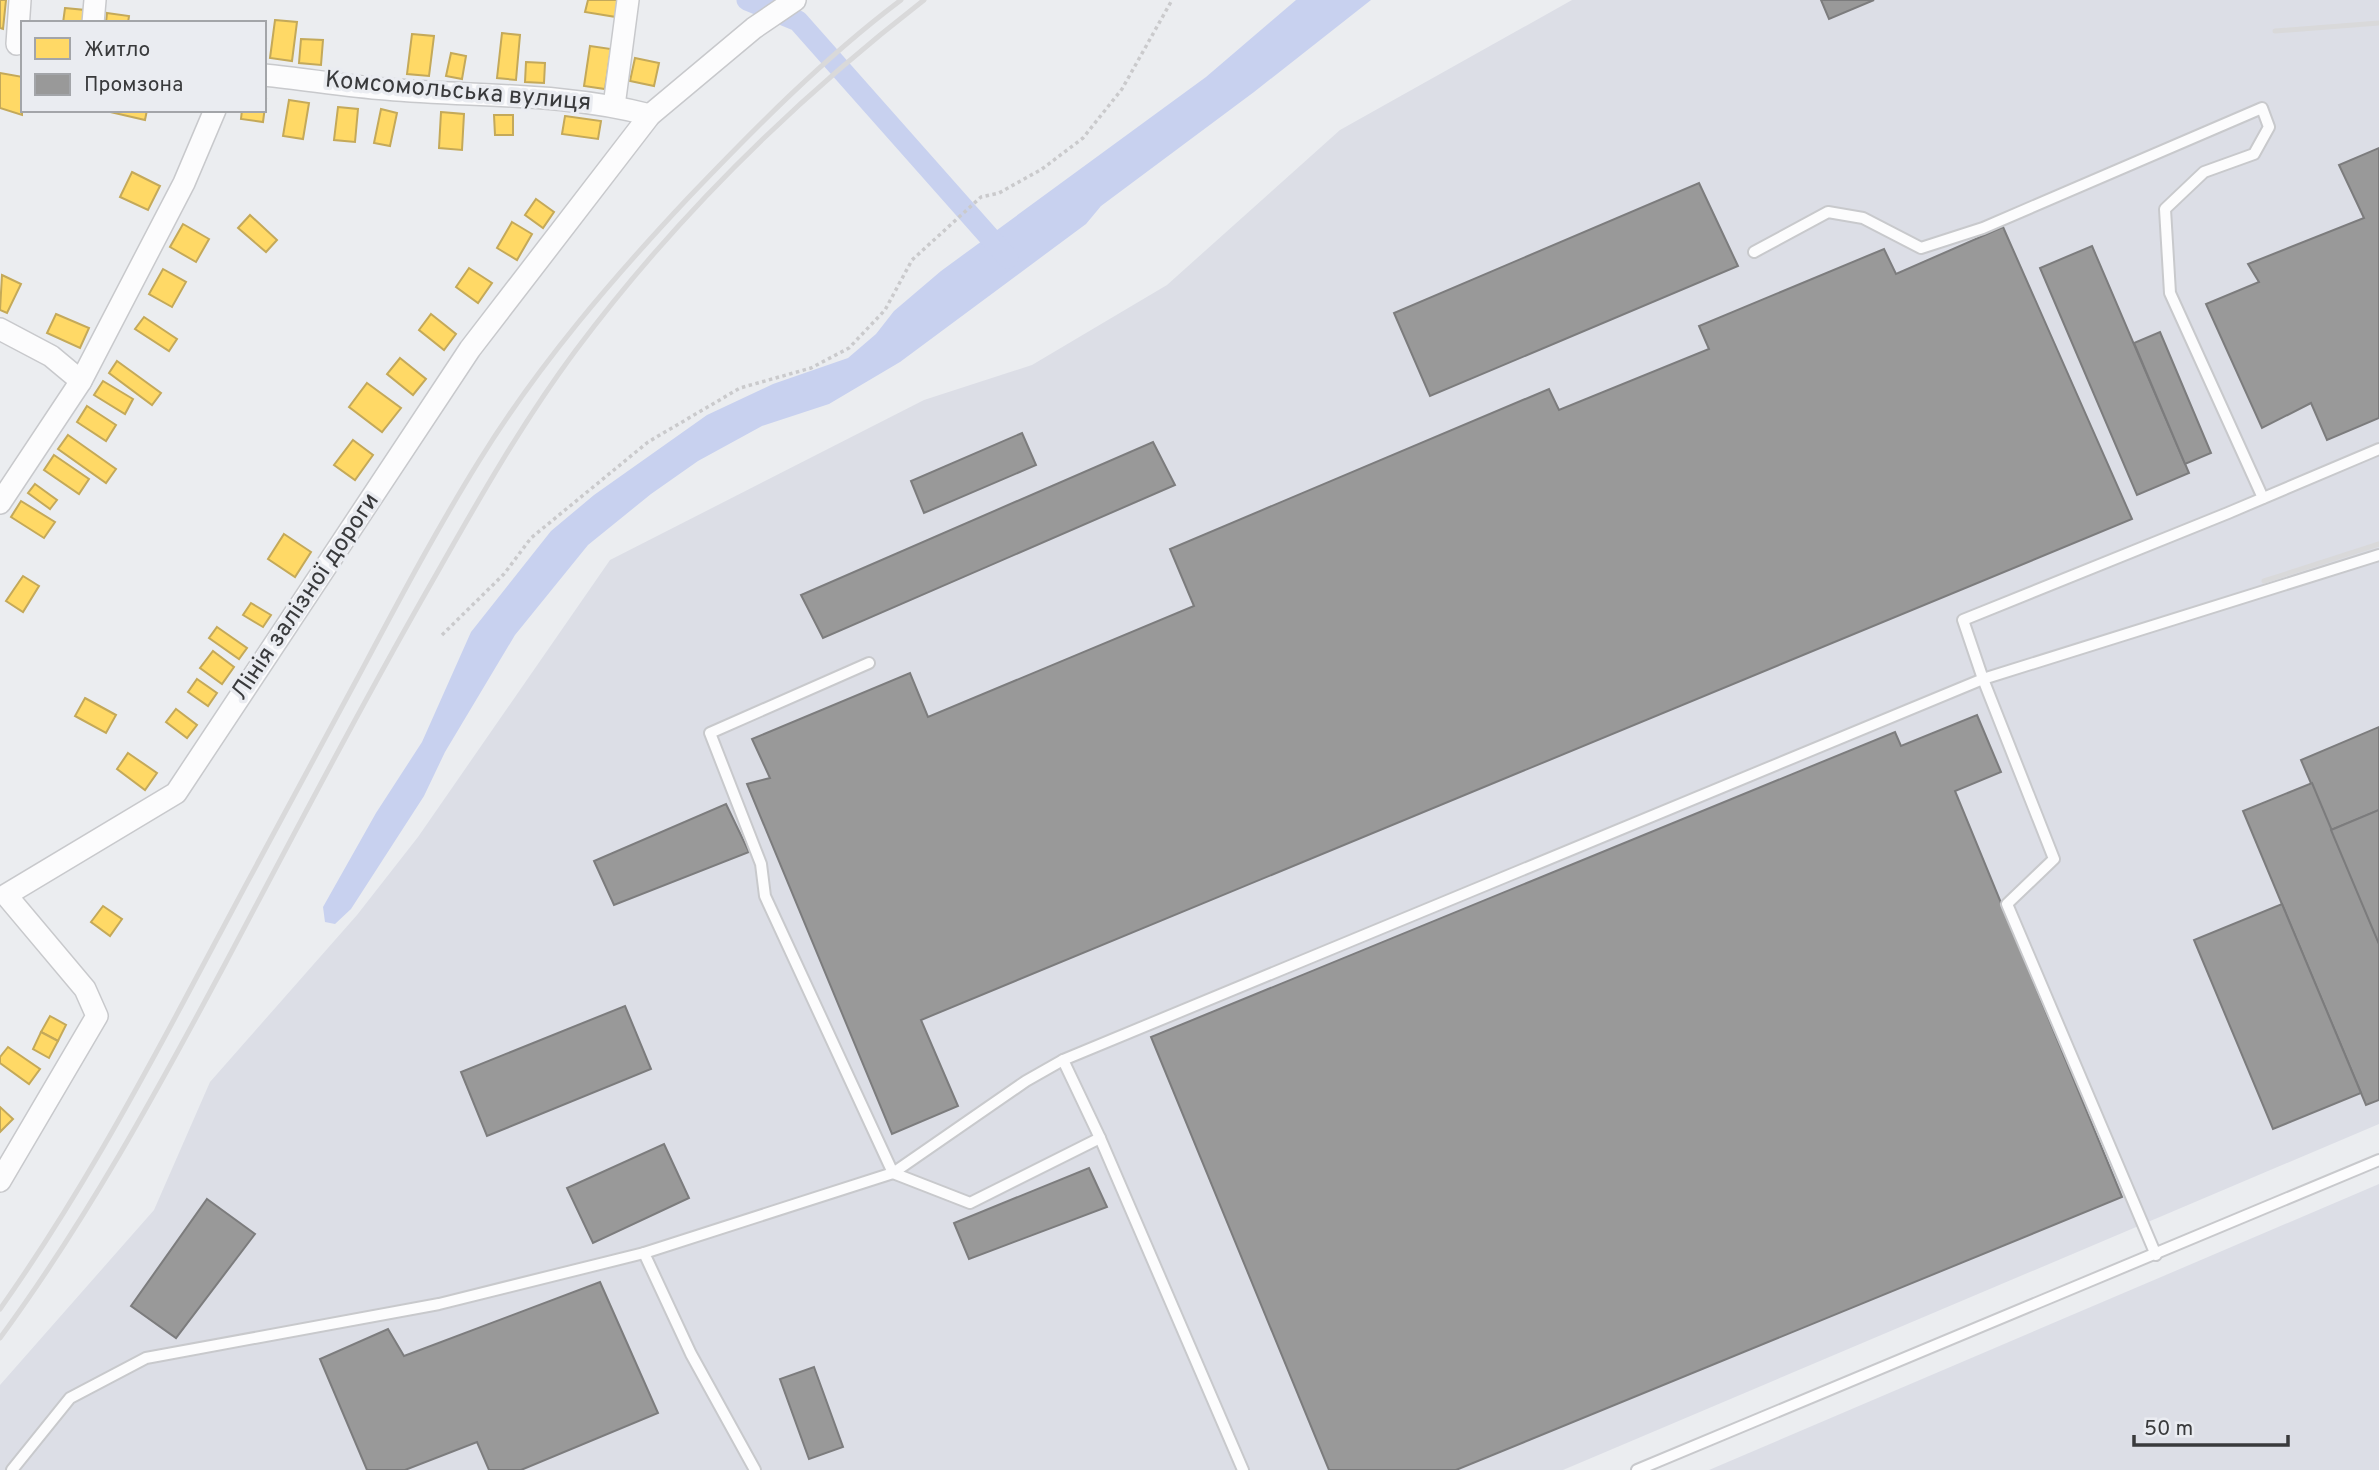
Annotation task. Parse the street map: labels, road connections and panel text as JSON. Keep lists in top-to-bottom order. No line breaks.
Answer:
{"streets":{"street":["Комсомольська вулиця","Лінія залізної дороги"]},"crossings":[["Комсомольська вулиця","Лінія залізної дороги"]],"legend":["Житло","Промзона"],"scale_bar":"50 m"}
